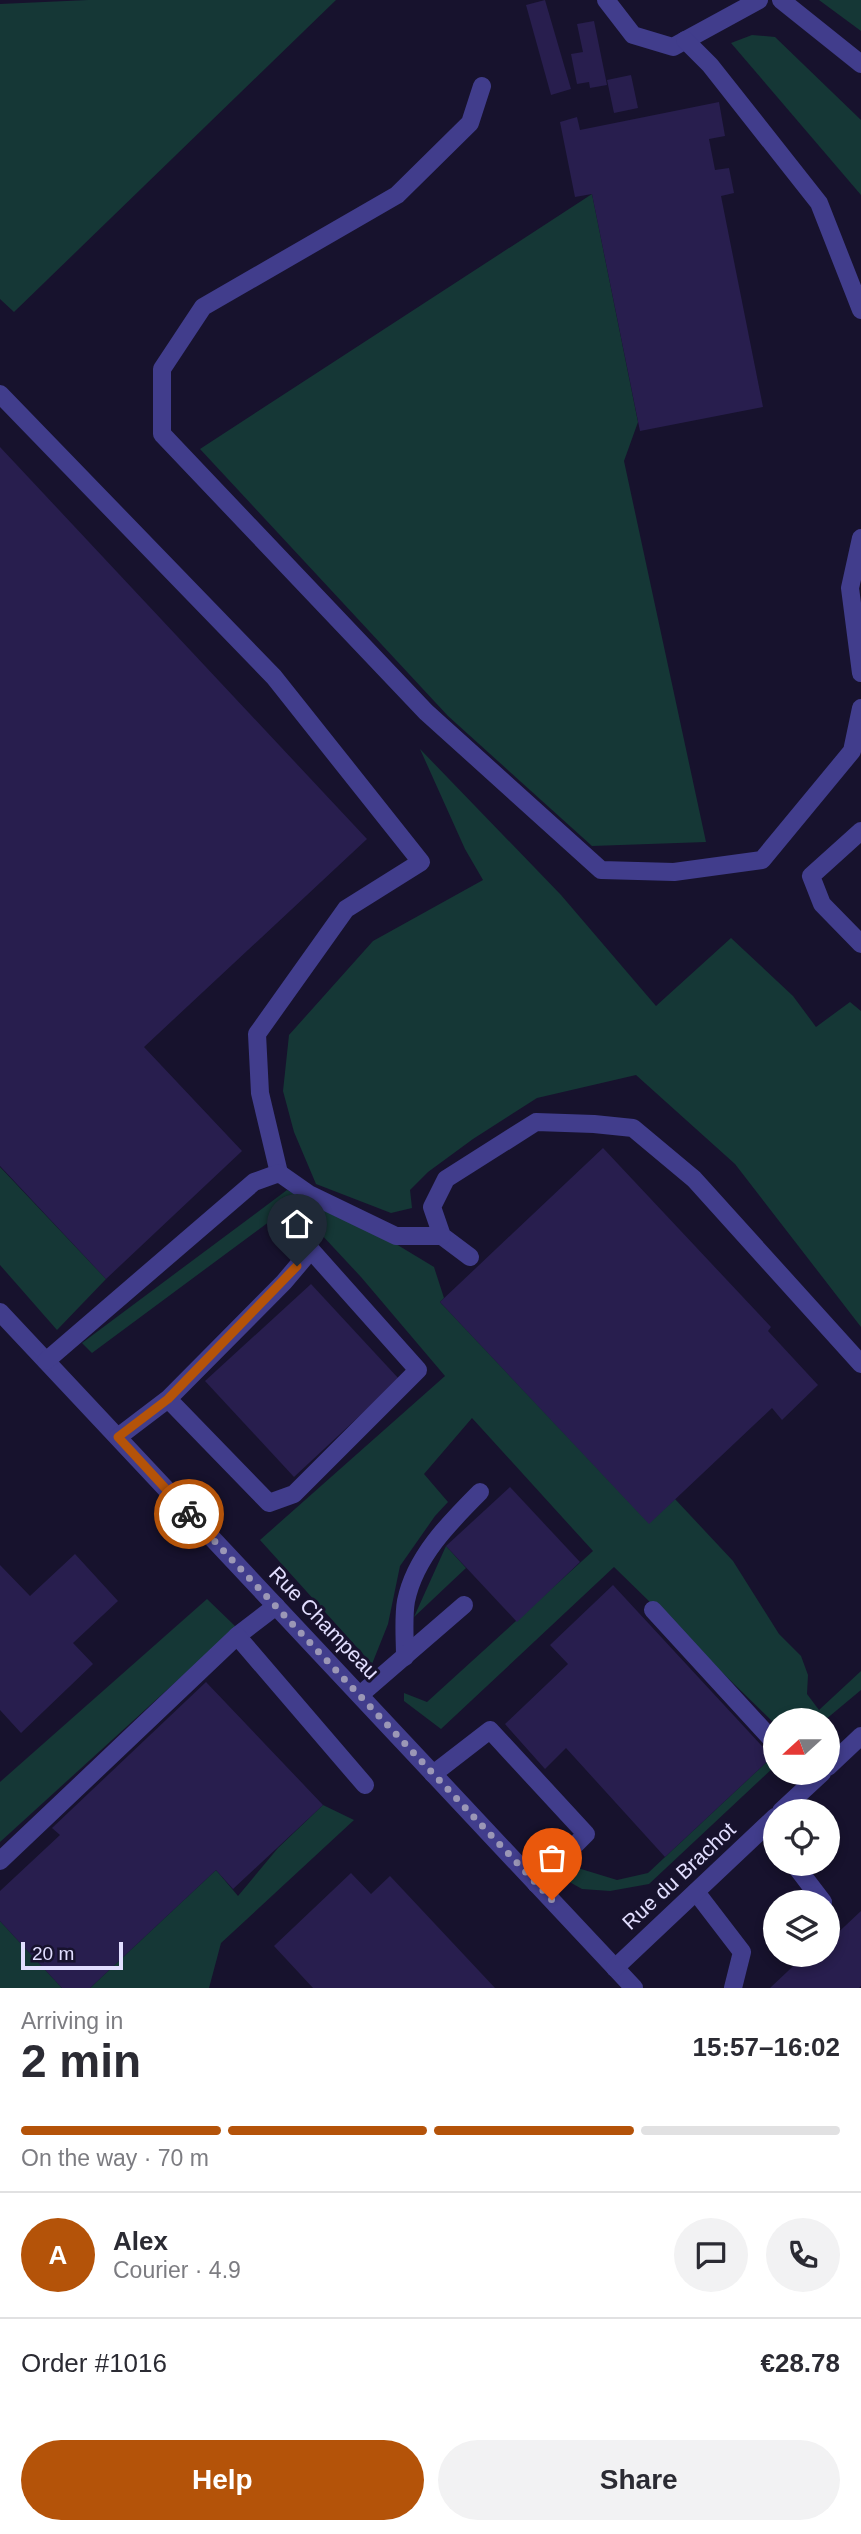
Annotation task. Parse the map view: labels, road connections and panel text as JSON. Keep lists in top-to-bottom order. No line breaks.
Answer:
{"streets":{"street":["Rue Champeau","Rue du Brachot"]},"crossings":[["Rue Champeau","Rue du Brachot"]],"scale_bar":"20 m","north":"left","page":{"scale":"20 m","heading":["2 min","Arriving in","15:57–16:02"],"panel":["Alex","Courier · 4.9","Order #1016","€28.78"],"bar":"On the way · 70 m","round":"A","buttons":["Help","Share"]}}
